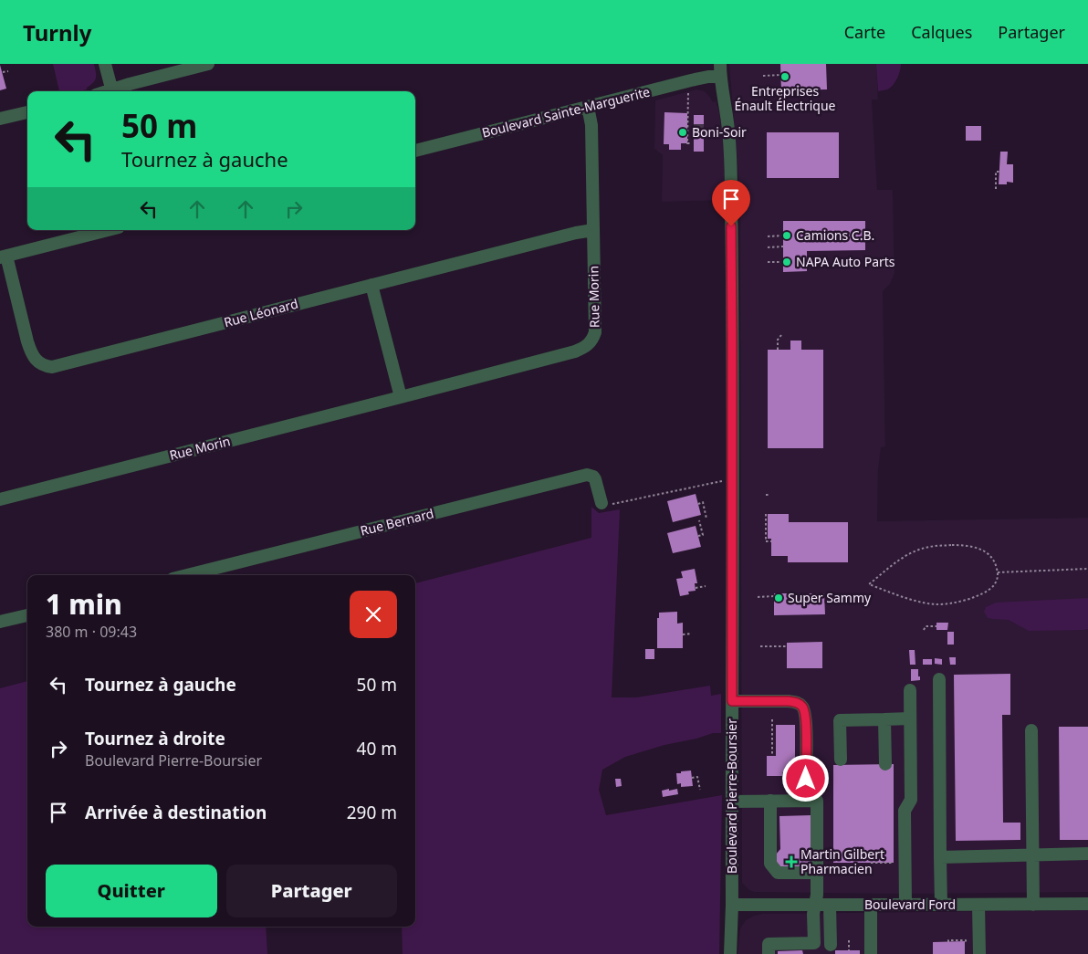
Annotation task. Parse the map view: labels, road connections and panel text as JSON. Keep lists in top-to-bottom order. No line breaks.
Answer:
{"streets":{"street":["Boulevard Sainte-Marguerite","Rue Morin","Rue Léonard","Rue Bernard","Boulevard Pierre-Boursier","Boulevard Ford"]},"crossings":[["Boulevard Sainte-Marguerite","Rue Morin"],["Boulevard Sainte-Marguerite","Boulevard Pierre-Boursier"],["Rue Morin","Rue Léonard"],["Boulevard Pierre-Boursier","Boulevard Ford"]],"places":{"other":["Entreprises Énault Électrique","Boni-Soir","Camions C.B.","NAPA Auto Parts","Super Sammy"],"health":["Martin Gilbert Pharmacien"]},"page":{"header":"Turnly","nav":["Carte","Calques","Partager"],"turn":["50 m","Tournez à gauche"],"heading":["1 min","380 m · 09:43"],"list":[{"name":"Tournez à gauche","value":"50 m"},{"name":"Tournez à droite","note":"Boulevard Pierre-Boursier","value":"40 m"},{"name":"Arrivée à destination","value":"290 m"}],"buttons":["Quitter","Partager"]}}
